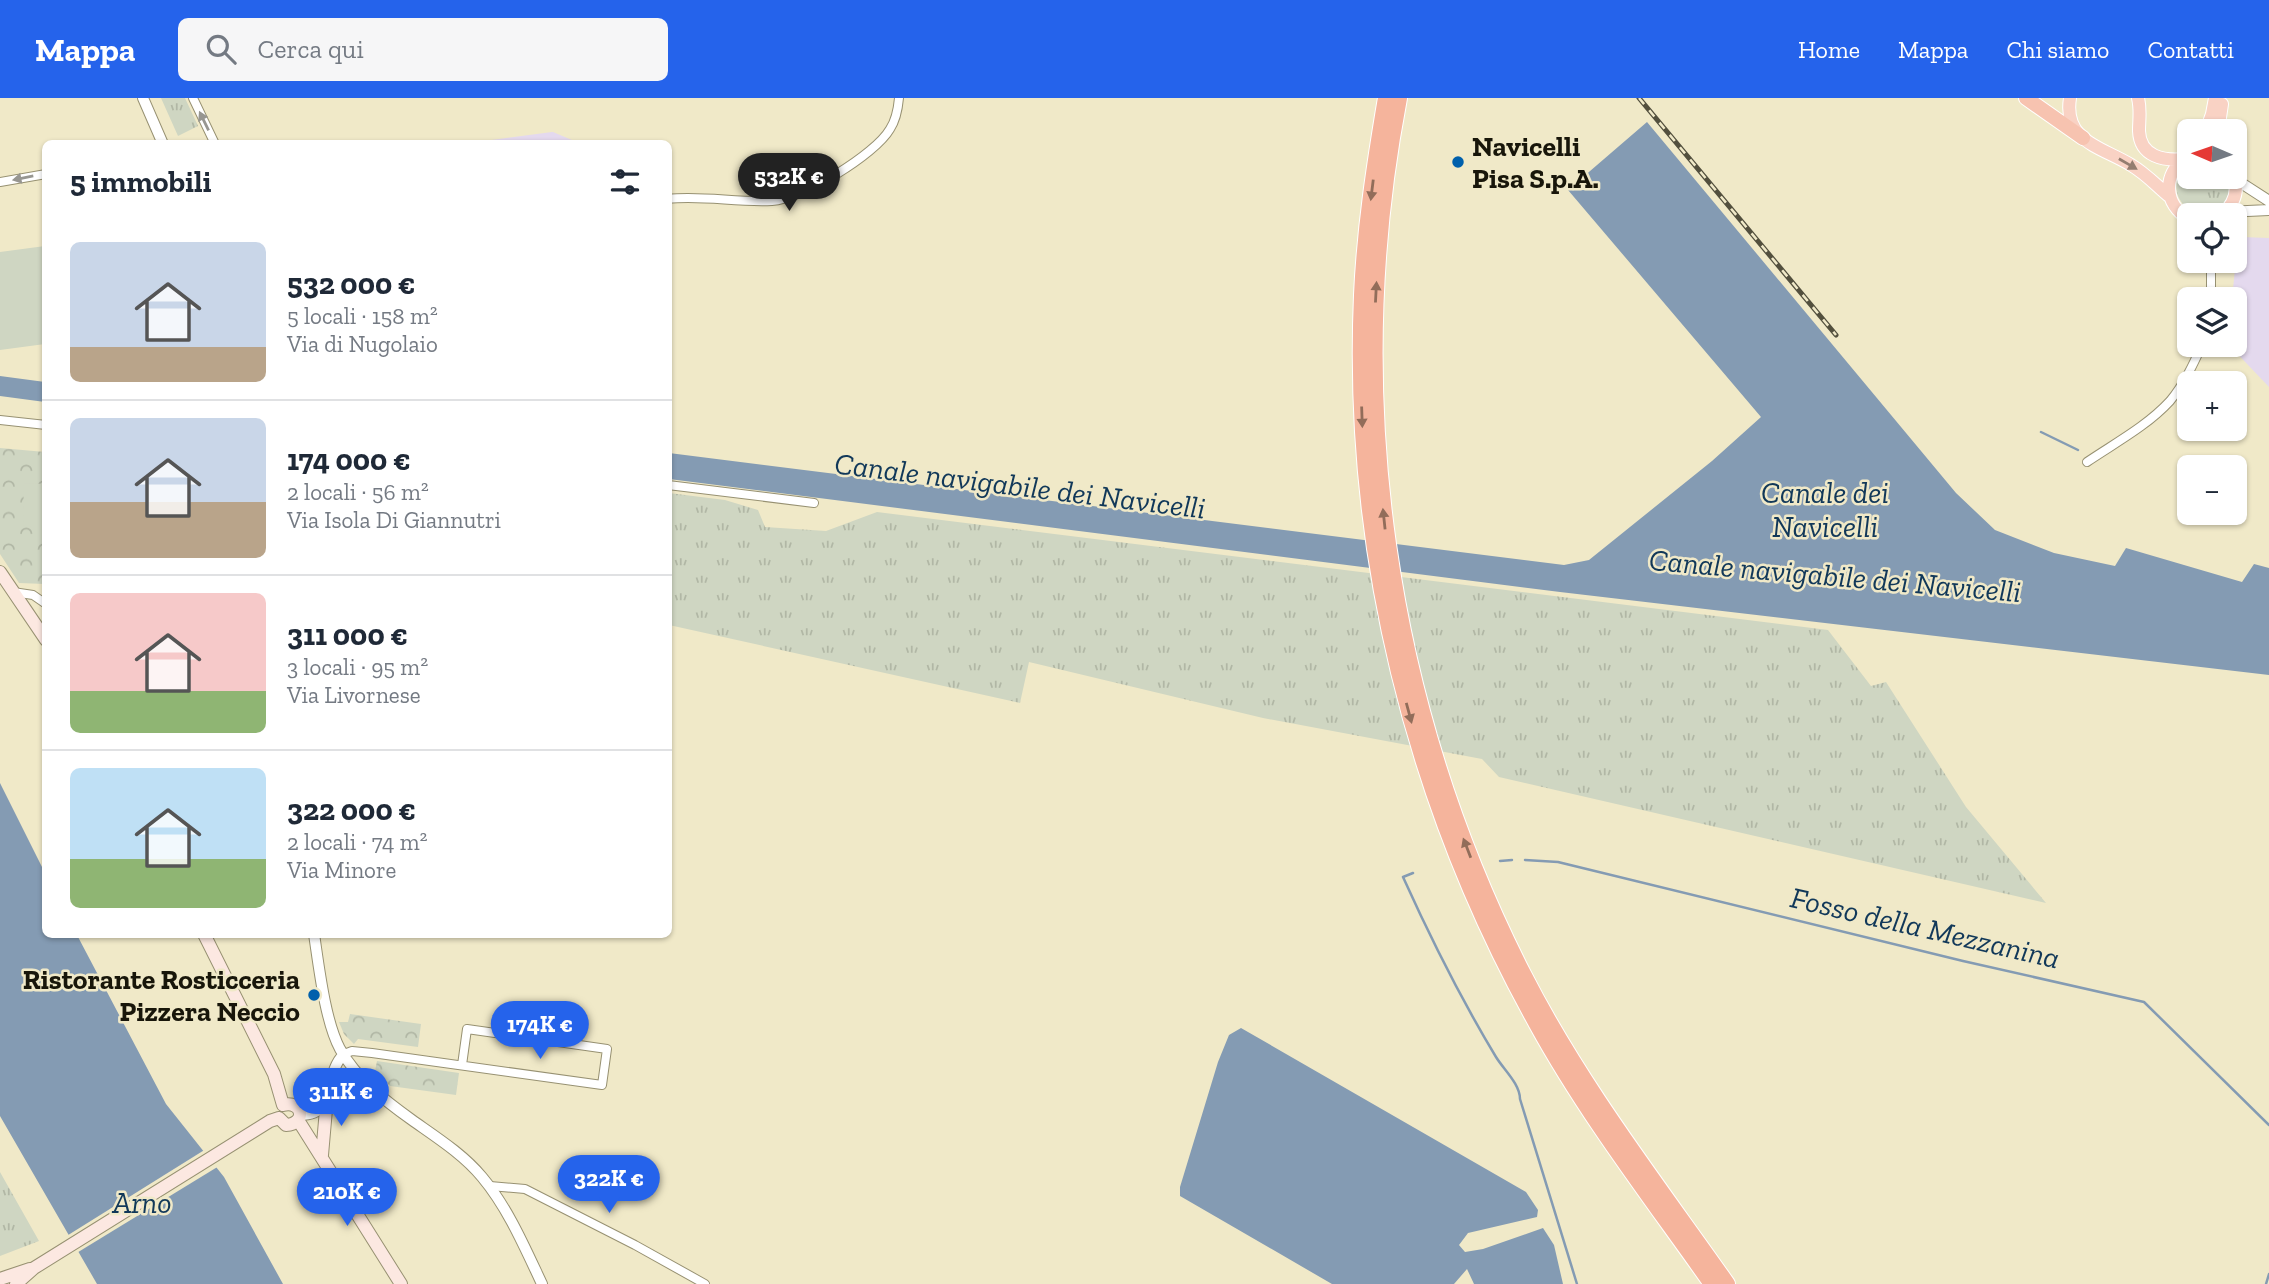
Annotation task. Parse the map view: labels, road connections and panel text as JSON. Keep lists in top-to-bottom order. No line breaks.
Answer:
{"water":["Canale navigabile dei Navicelli","Canale dei Navicelli","Fosso della Mezzanina","Arno"],"places":["Navicelli Pisa S.p.A.","Ristorante Rosticceria Pizzera Neccio"],"north":"left","page":{"header":"Mappa","search":"Cerca qui","nav":["Home","Mappa","Chi siamo","Contatti"],"map_buttons":["+","−"],"heading":"5 immobili","price":["532K €","174K €","311K €","322K €","210K €"],"list":[{"name":"532 000 €","note":"5 locali · 158 m² · Via di Nugolaio"},{"name":"174 000 €","note":"2 locali · 56 m² · Via Isola Di Giannutri"},{"name":"311 000 €","note":"3 locali · 95 m² · Via Livornese"},{"name":"322 000 €","note":"2 locali · 74 m² · Via Minore"}]}}
